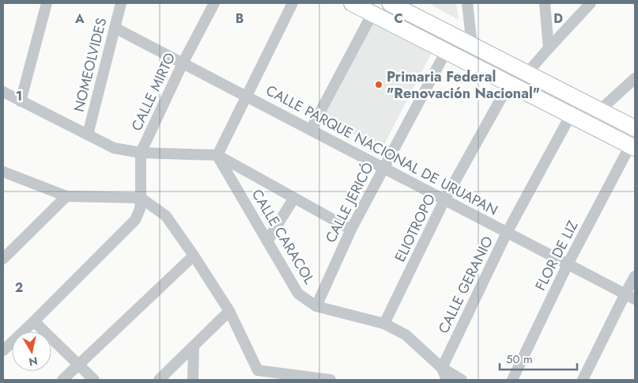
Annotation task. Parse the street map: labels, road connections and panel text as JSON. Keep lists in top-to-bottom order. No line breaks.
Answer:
{"streets":{"street":["NOMEOLVIDES","CALLE MIRTO","CALLE PARQUE NACIONAL DE URUAPAN","CALLE JERICÓ","ELIOTROPO","CALLE CARACOL","FLOR DE LIZ","CALLE GERANIO"]},"crossings":[["NOMEOLVIDES","CALLE PARQUE NACIONAL DE URUAPAN"],["CALLE MIRTO","CALLE PARQUE NACIONAL DE URUAPAN"],["CALLE PARQUE NACIONAL DE URUAPAN","CALLE JERICÓ"],["CALLE PARQUE NACIONAL DE URUAPAN","ELIOTROPO"],["CALLE PARQUE NACIONAL DE URUAPAN","FLOR DE LIZ"],["CALLE PARQUE NACIONAL DE URUAPAN","CALLE GERANIO"],["CALLE JERICÓ","CALLE CARACOL"],["ELIOTROPO","CALLE CARACOL"],["CALLE CARACOL","CALLE GERANIO"]],"places":["Primaria Federal \"Renovación Nacional\""],"scale_bar":"50 m","north":"bottom","grid":{"columns":["A","B","C","D"],"rows":["1","2"]}}
